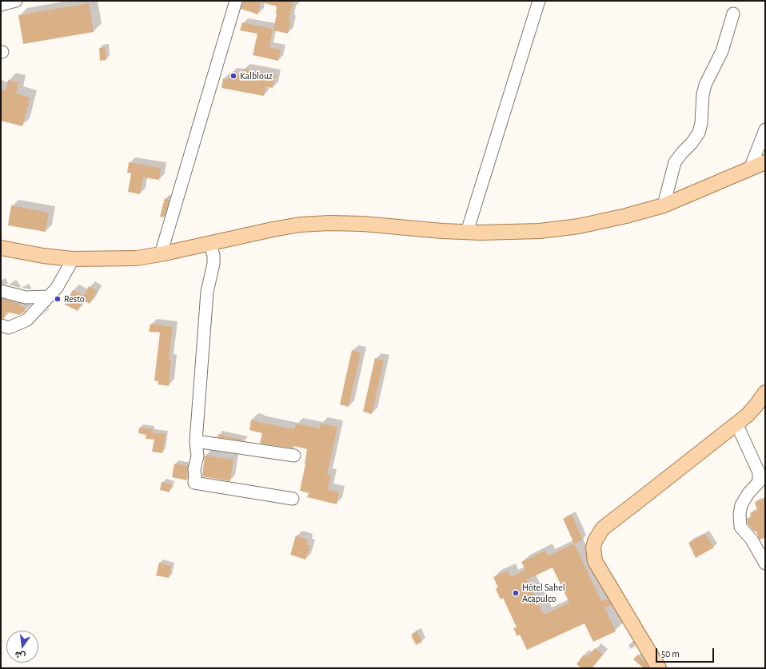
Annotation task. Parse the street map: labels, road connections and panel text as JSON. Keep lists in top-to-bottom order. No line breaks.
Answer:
{"places":["Kalblouz","Resto","Hôtel Sahel Acapulco"],"scale_bar":"50 m","north":"bottom"}
